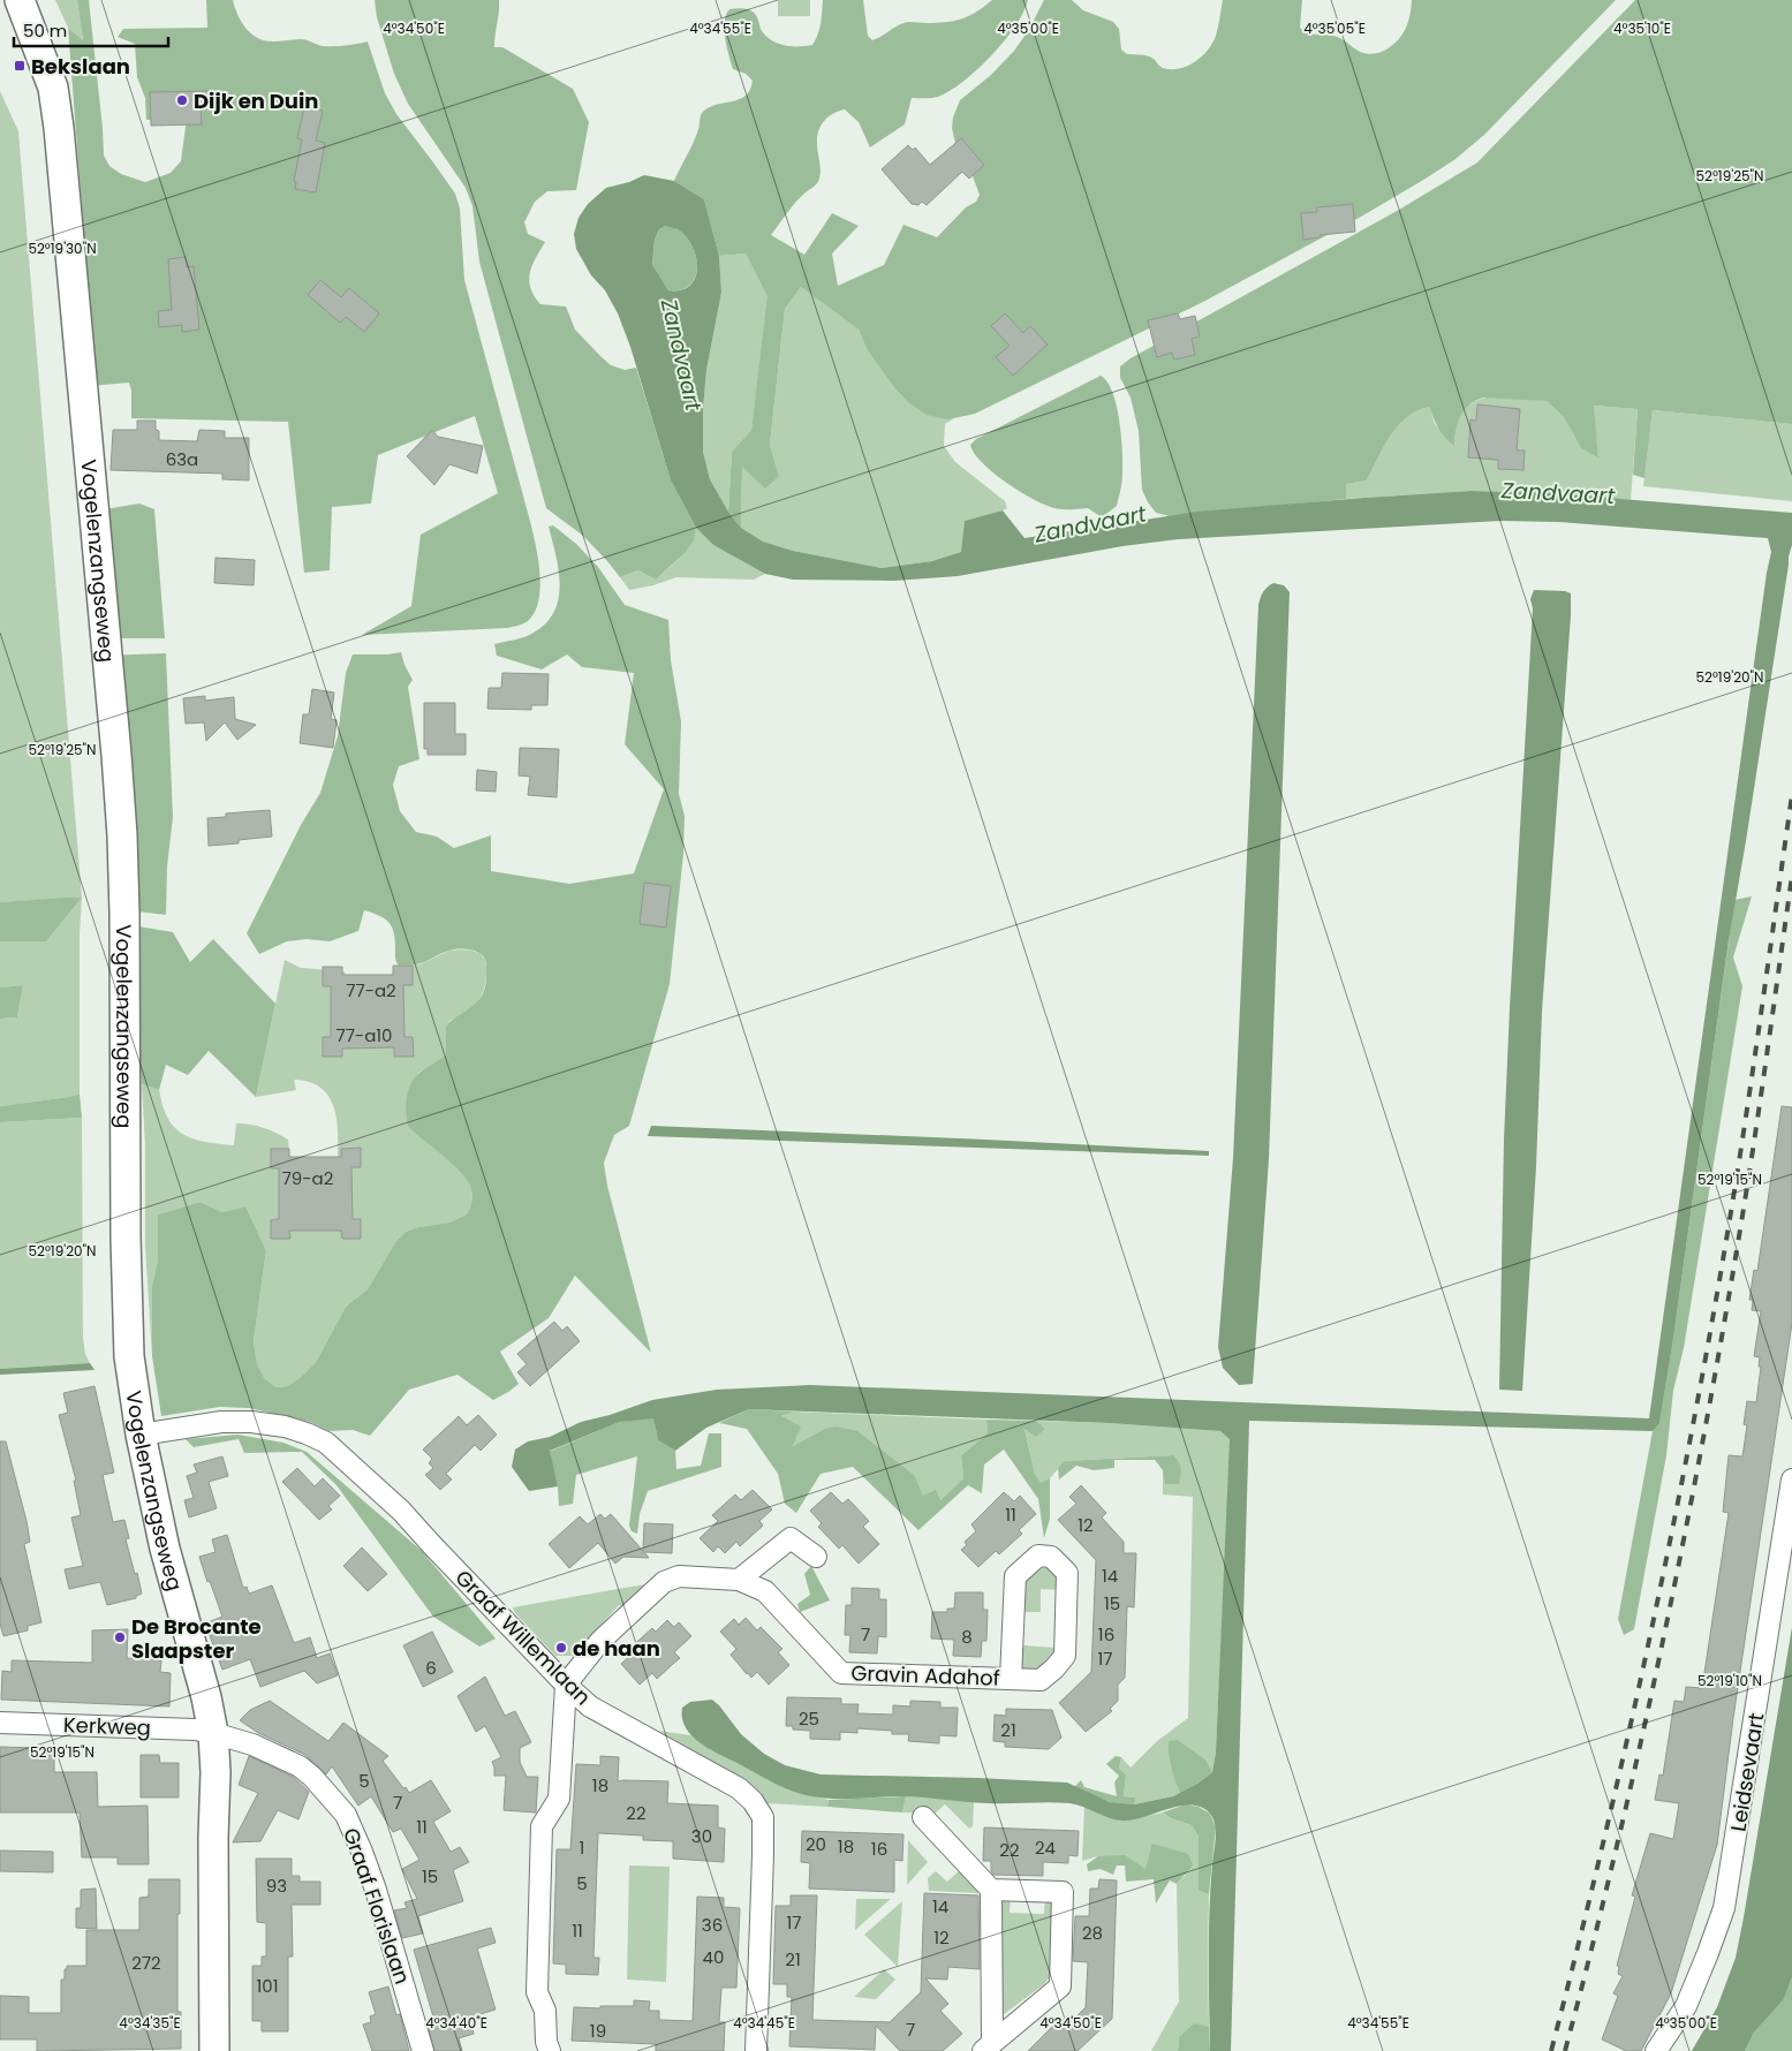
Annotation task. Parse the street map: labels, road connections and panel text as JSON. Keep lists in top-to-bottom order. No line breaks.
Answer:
{"streets":{"main road":["Vogelenzangseweg"],"street":["Graaf Willemlaan","Gravin Adahof","Kerkweg","Leidsevaart","Graaf Florislaan"]},"crossings":[["Vogelenzangseweg","Graaf Willemlaan"],["Vogelenzangseweg","Kerkweg"],["Vogelenzangseweg","Graaf Florislaan"],["Graaf Willemlaan","Gravin Adahof"],["Kerkweg","Graaf Florislaan"]],"water":["Zandvaart"],"places":{"transit":["Bekslaan"],"other":["Dijk en Duin","De Brocante Slaapster","de haan"]},"house_numbers":["63a","77-a2","77-a10","79-a2","11","12","14","15","7","16","8","17","6","25","21","5","18","7","22","11","30","20","18","1","24","16","22","15","5","93","14","17","36","11","28","12","40","21","272","101","7","19"],"scale_bar":"50 m","coordinates":["4°34'50\"E","4°34'55\"E","4°35'00\"E","4°35'05\"E","4°35'10\"E","52°19'25\"N","52°19'30\"N","52°19'20\"N","52°19'15\"N","52°19'10\"N","4°34'35\"E","4°34'40\"E","4°34'45\"E"]}
